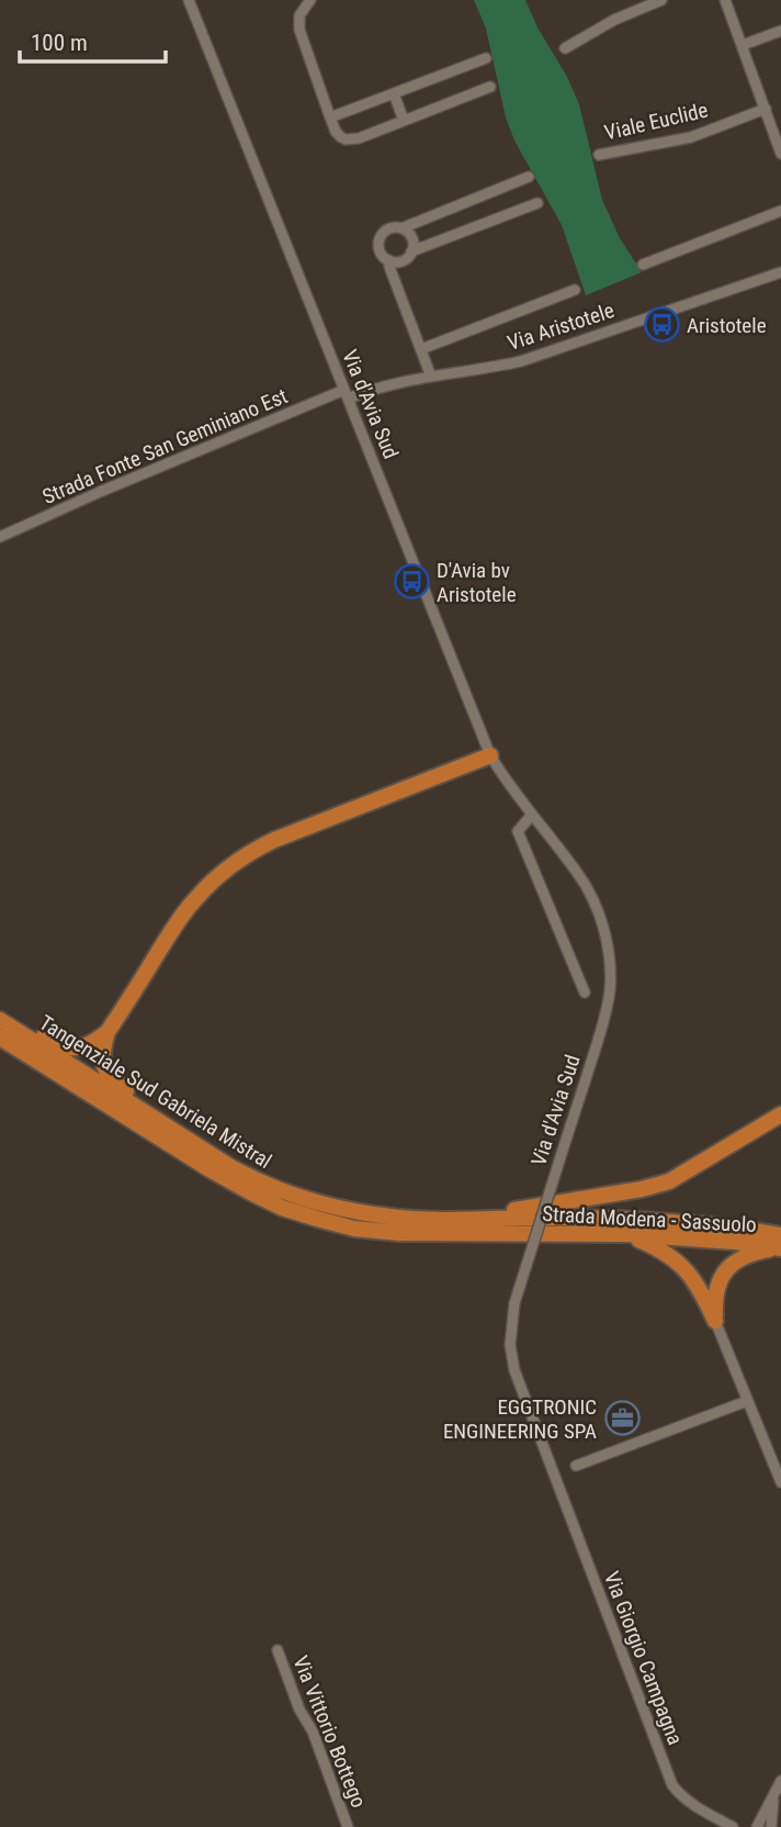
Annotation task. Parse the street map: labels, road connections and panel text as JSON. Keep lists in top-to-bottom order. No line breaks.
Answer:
{"streets":{"highway":["Tangenziale Sud Gabriela Mistral","Strada Modena - Sassuolo"],"street":["Viale Euclide","Via Aristotele","Via d'Avia Sud","Strada Fonte San Geminiano Est","Via Giorgio Campagna","Via Vittorio Bottego"]},"crossings":[["Via Aristotele","Via d'Avia Sud"],["Via Aristotele","Strada Fonte San Geminiano Est"],["Via d'Avia Sud","Strada Fonte San Geminiano Est"],["Via d'Avia Sud","Via Giorgio Campagna"],["Tangenziale Sud Gabriela Mistral","Strada Modena - Sassuolo"]],"places":{"bus stop":["Aristotele","D'Avia bv Aristotele"],"office":["EGGTRONIC ENGINEERING SPA"]},"scale_bar":"100 m"}
